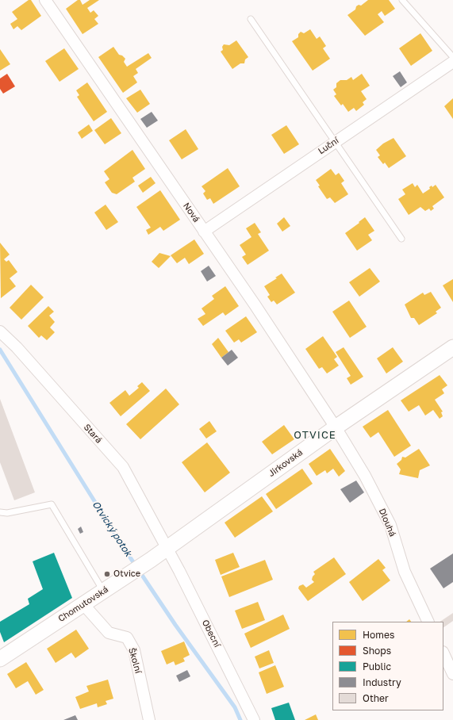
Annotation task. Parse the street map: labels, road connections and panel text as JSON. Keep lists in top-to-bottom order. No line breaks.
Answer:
{"streets":{"main road":["Jirkovská","Chomutovská"],"street":["Luční","Nová","Stará","Dlouhá","Obecní","Školní"]},"crossings":[["Luční","Nová"],["Nová","Jirkovská"],["Nová","Dlouhá"],["Stará","Jirkovská"],["Stará","Chomutovská"],["Stará","Obecní"],["Jirkovská","Dlouhá"],["Jirkovská","Chomutovská"],["Jirkovská","Obecní"],["Chomutovská","Obecní"],["Chomutovská","Školní"]],"districts":["OTVICE"],"water":["Otvický potok"],"places":["Otvice"],"legend":["Homes","Shops","Public","Industry","Other"]}
